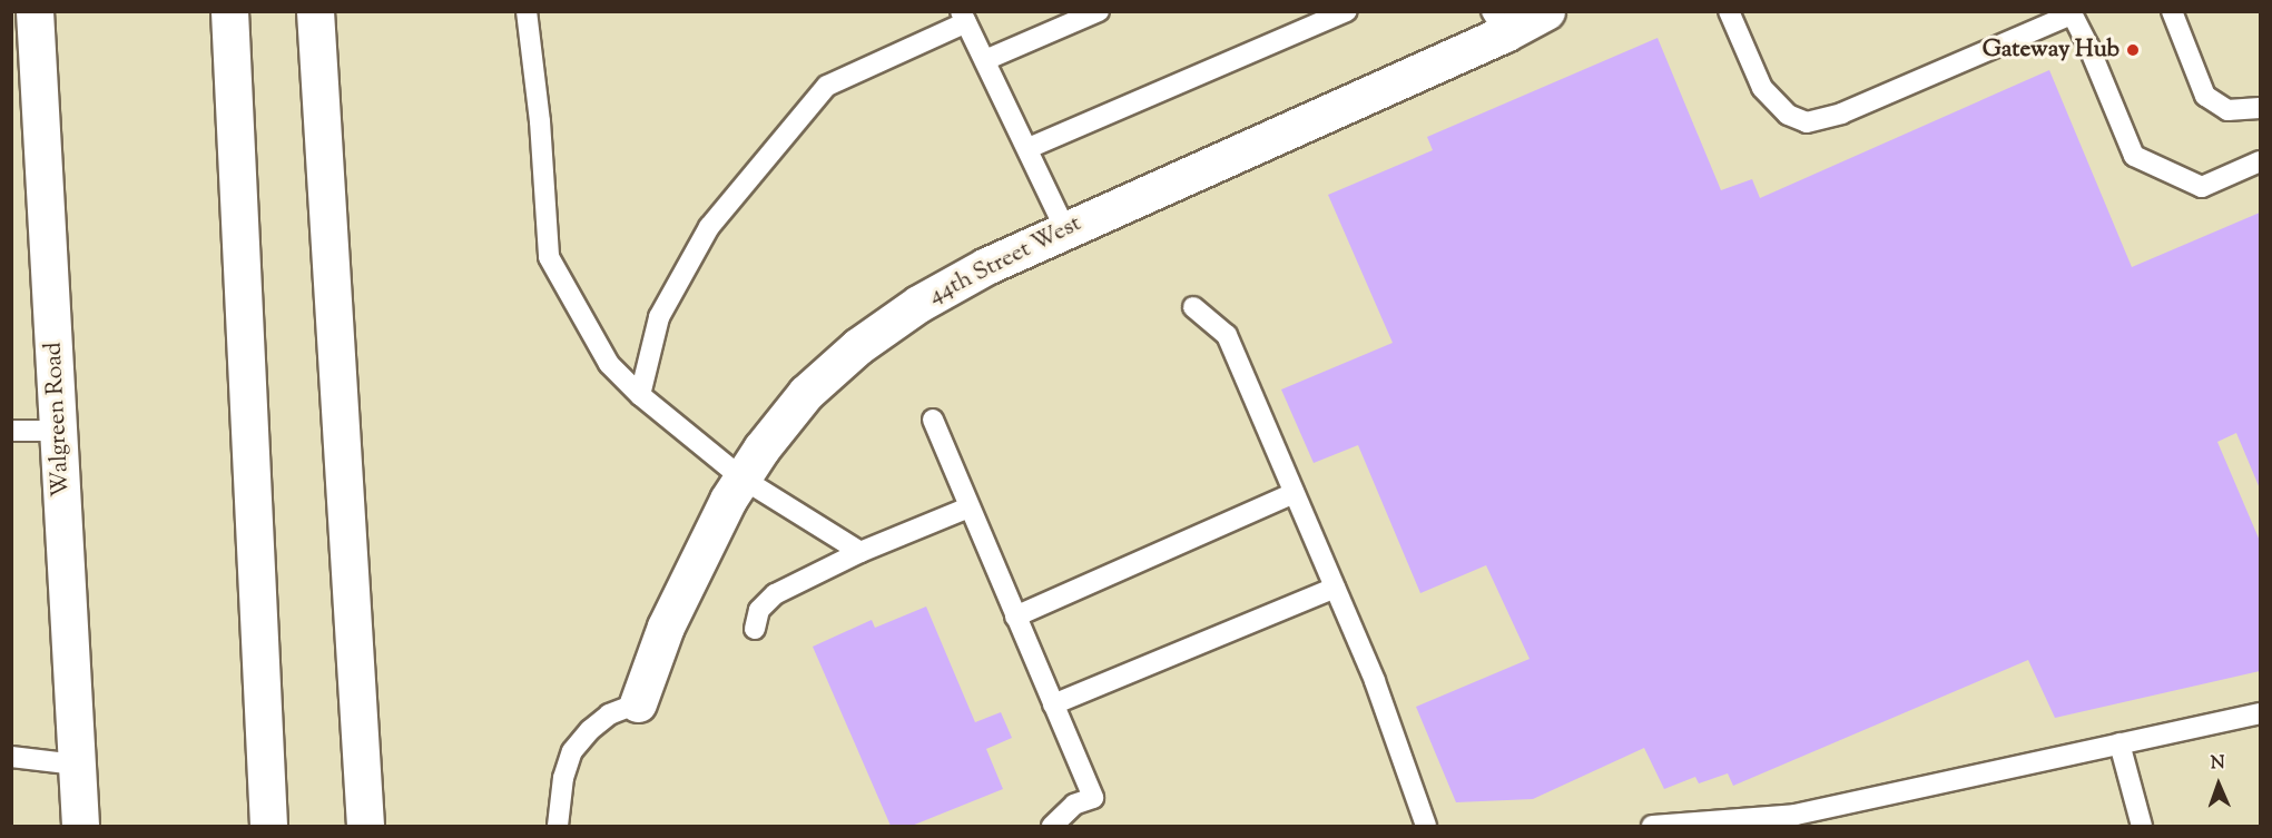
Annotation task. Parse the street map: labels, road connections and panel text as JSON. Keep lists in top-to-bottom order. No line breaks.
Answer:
{"streets":{"main road":["44th Street West","Walgreen Road"]},"places":["Gateway Hub"],"north":"top"}
